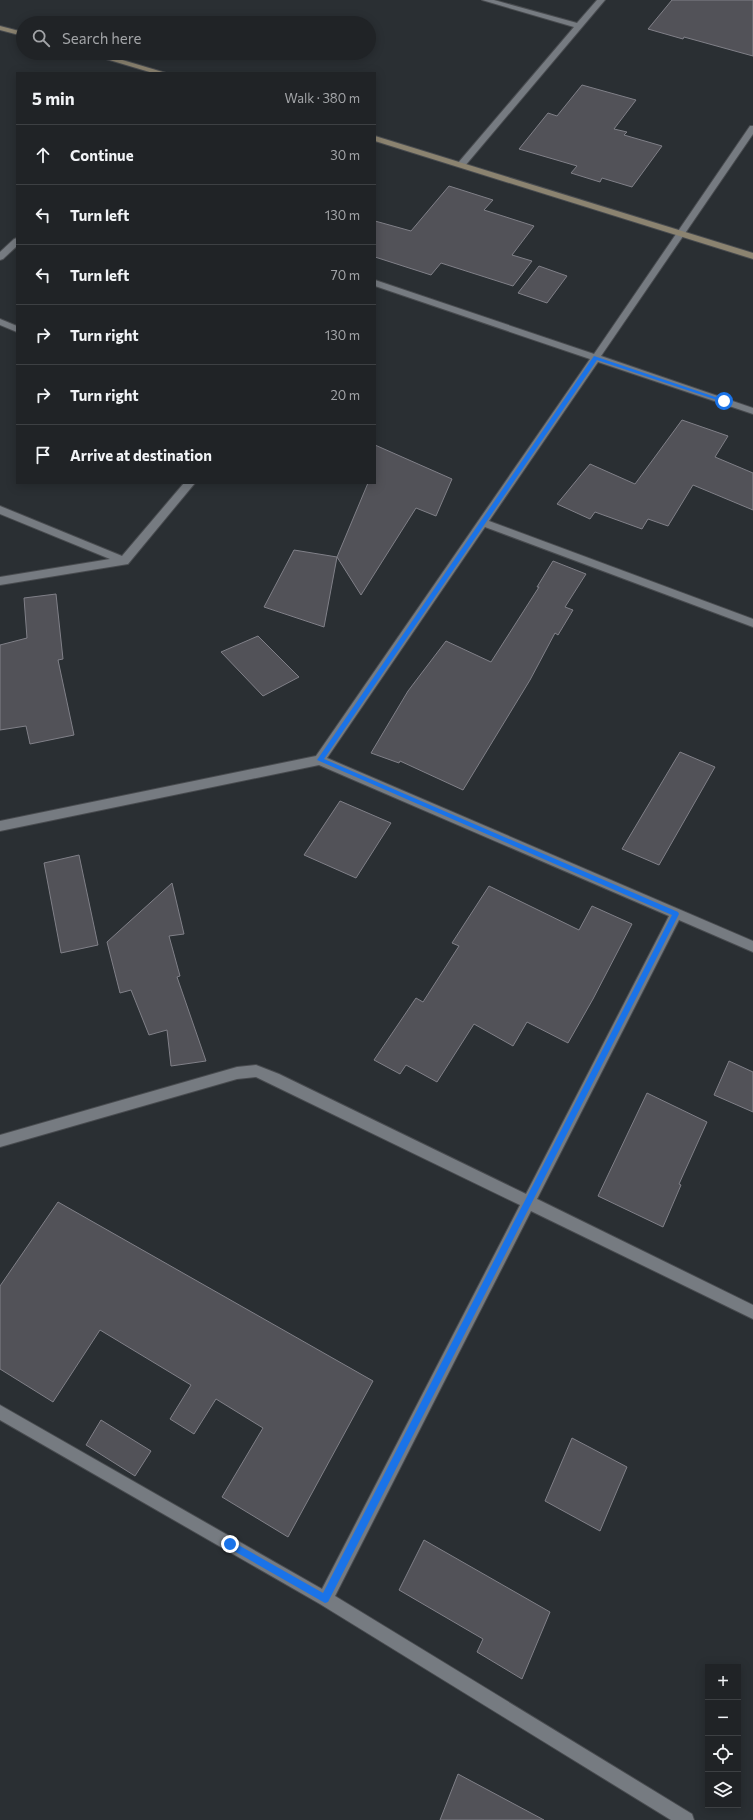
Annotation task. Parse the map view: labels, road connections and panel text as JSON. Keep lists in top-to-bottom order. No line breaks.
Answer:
{"page":{"search":"Search here","heading":["5 min","Walk · 380 m"],"list":[["Continue","30 m"],["Turn left","130 m"],["Turn left","70 m"],["Turn right","130 m"],["Turn right","20 m"],"Arrive at destination"],"map_buttons":["+","−"]}}
